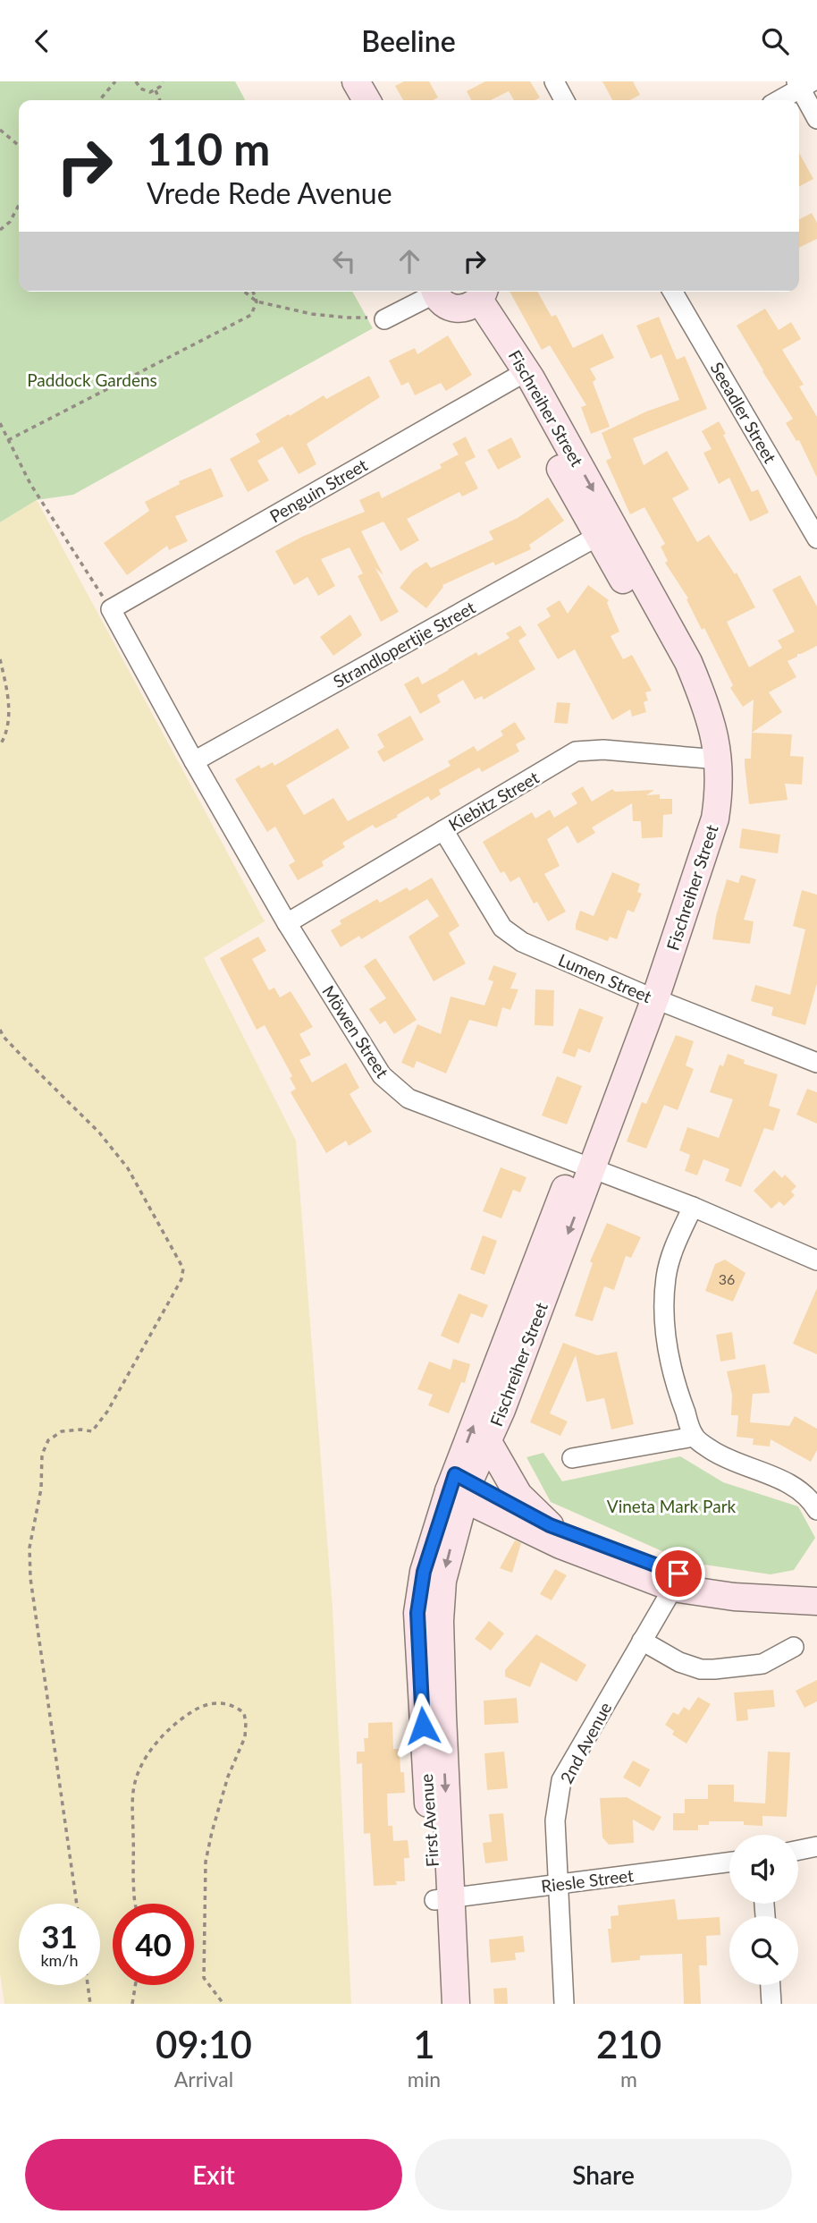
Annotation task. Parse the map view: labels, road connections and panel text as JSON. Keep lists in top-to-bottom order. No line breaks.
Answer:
{"streets":{"street":["Fischreiher Street","Seeadler Street","Penguin Street","Strandlopertjie Street","Kiebitz Street","Lumen Street","Möwen Street","2nd Avenue","First Avenue","Riesle Street"]},"crossings":[["Fischreiher Street","Penguin Street"],["Fischreiher Street","Strandlopertjie Street"],["Fischreiher Street","Kiebitz Street"],["Fischreiher Street","Lumen Street"],["Fischreiher Street","Möwen Street"],["Fischreiher Street","First Avenue"],["Penguin Street","Möwen Street"],["Strandlopertjie Street","Möwen Street"],["Kiebitz Street","Lumen Street"],["Kiebitz Street","Möwen Street"],["2nd Avenue","Riesle Street"],["First Avenue","Riesle Street"]],"parks":["Paddock Gardens","Vineta Mark Park"],"house_numbers":["36"],"page":{"header":"Beeline","turn":["110 m","Vrede Rede Avenue"],"speed":"31 km/h","limit":"40","eta":["09:10","Arrival","1","min","210","m"],"buttons":["Exit","Share"]}}
